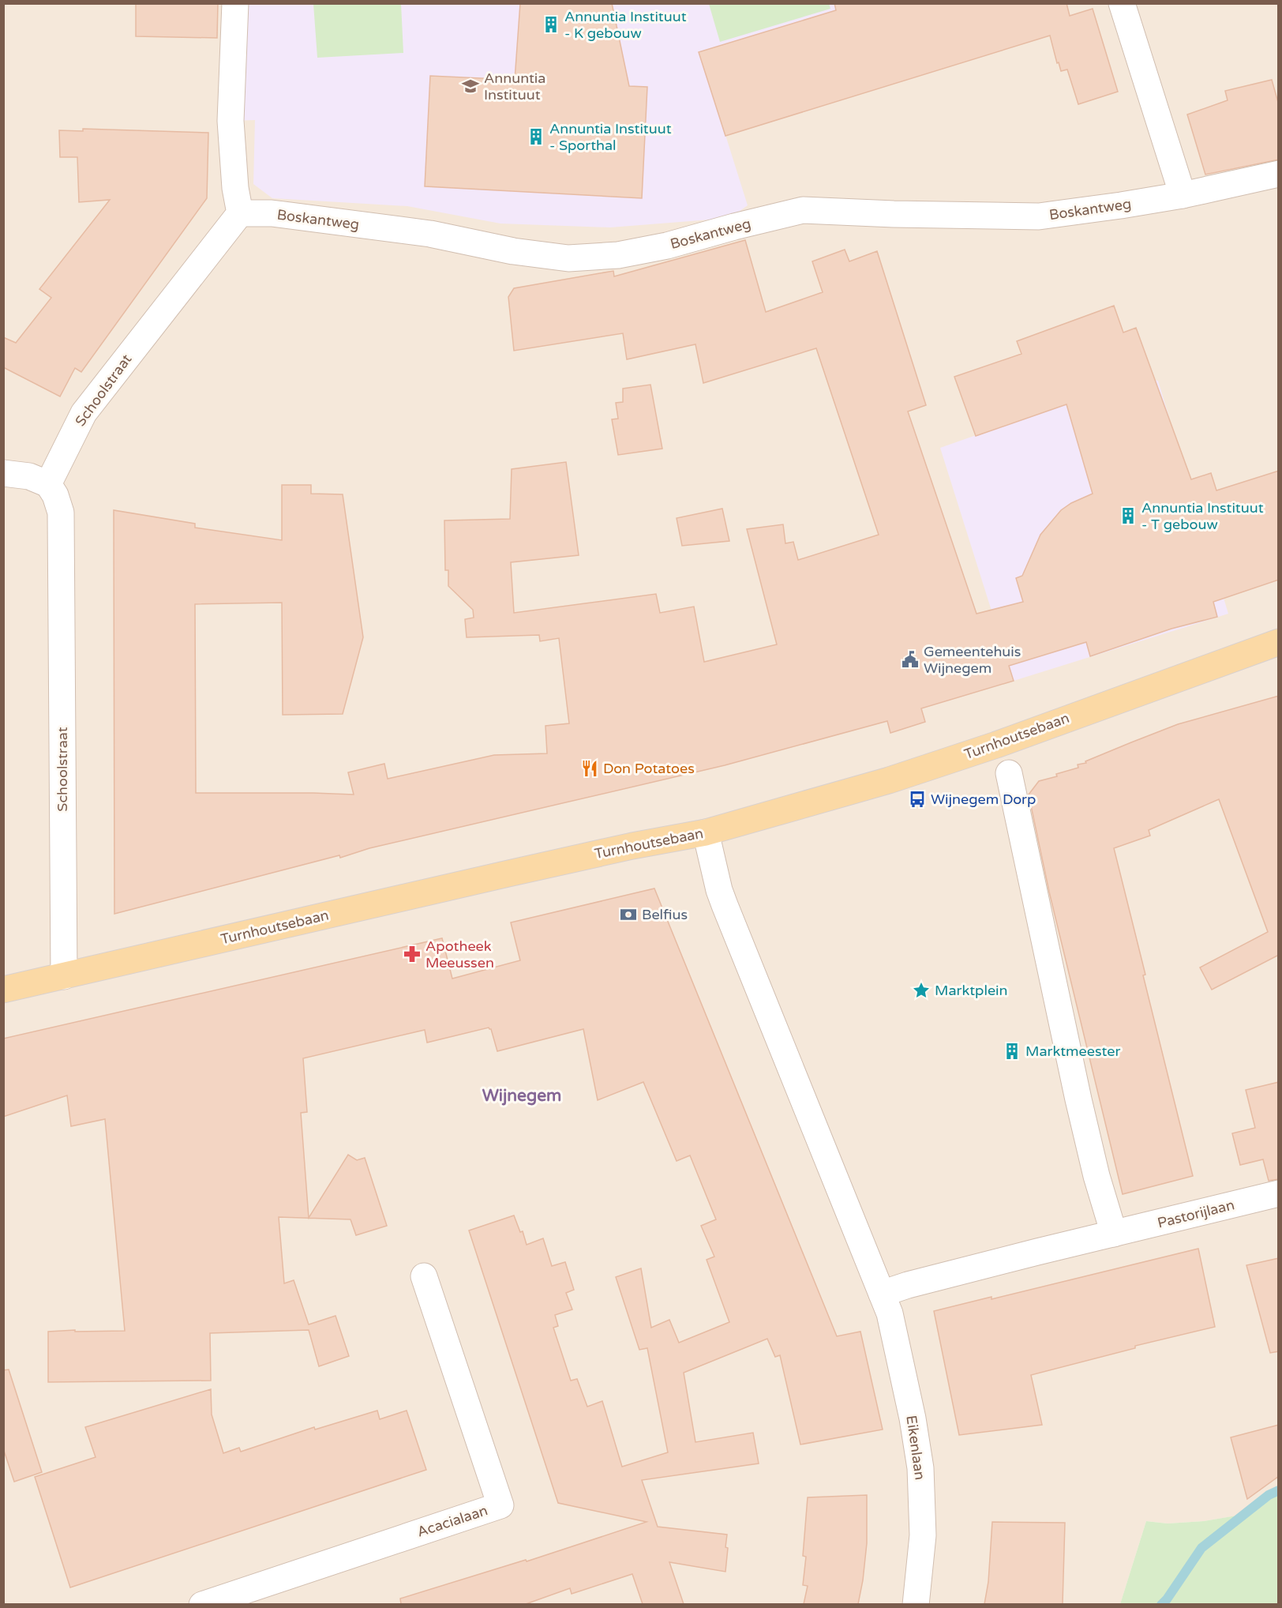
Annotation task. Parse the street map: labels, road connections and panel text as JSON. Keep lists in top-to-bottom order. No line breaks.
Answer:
{"streets":{"main road":["Turnhoutsebaan"],"street":["Boskantweg","Schoolstraat","Pastorijlaan","Eikenlaan","Acacialaan"]},"crossings":[["Boskantweg","Schoolstraat"],["Schoolstraat","Turnhoutsebaan"]],"districts":["Wijnegem"],"places":{"building":["Annuntia Instituut - K gebouw","Annuntia Instituut - Sporthal","Annuntia Instituut - T gebouw","Marktmeester"],"school or university":["Annuntia Instituut"],"public building":["Gemeentehuis Wijnegem"],"restaurant":["Don Potatoes"],"bus stop":["Wijnegem Dorp"],"bank":["Belfius"],"pharmacy":["Apotheek Meeussen"],"place":["Marktplein"]}}
